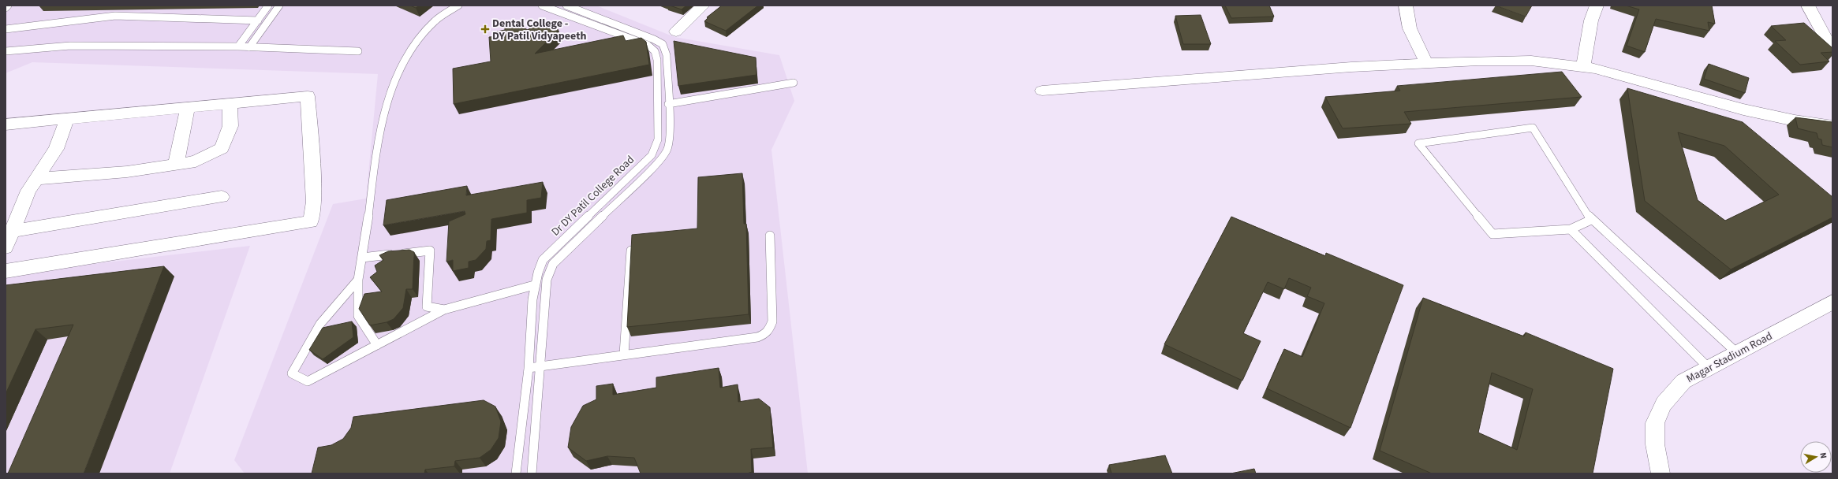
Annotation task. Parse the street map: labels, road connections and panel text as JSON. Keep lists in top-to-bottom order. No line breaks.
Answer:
{"streets":{"street":["Magar Stadium Road"],"lane":["Dr DY Patil College Road"]},"places":{"health":["Dental College - DY Patil Vidyapeeth"]},"north":"right"}
